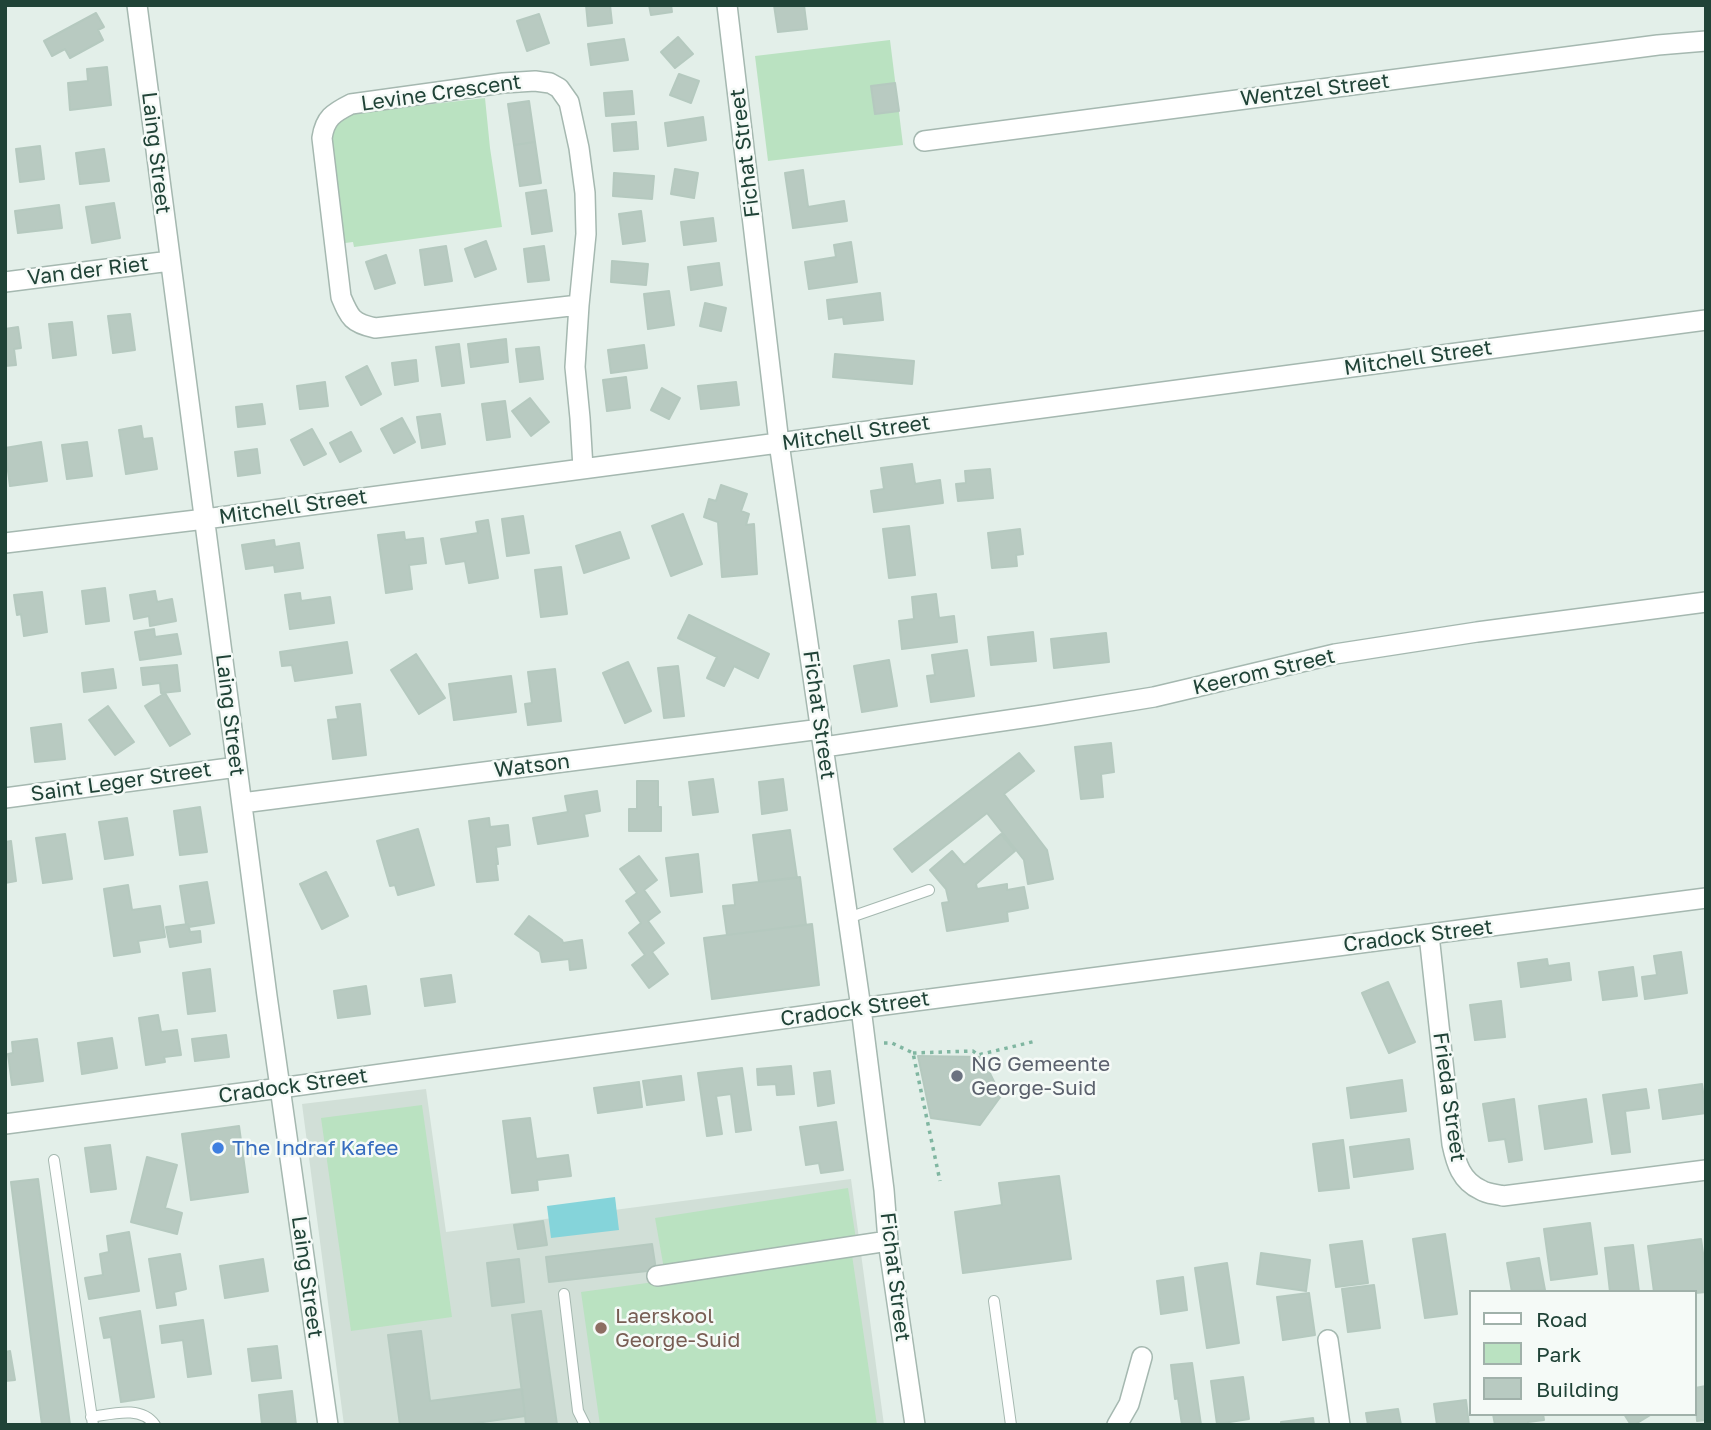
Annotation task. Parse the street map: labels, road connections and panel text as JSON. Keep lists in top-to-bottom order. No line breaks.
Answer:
{"streets":{"street":["Wentzel Street","Levine Crescent","Laing Street","Fichat Street","Van der Riet","Mitchell Street","Keerom Street","Watson","Saint Leger Street","Cradock Street","Frieda Street"]},"crossings":[["Levine Crescent","Mitchell Street"],["Laing Street","Van der Riet"],["Laing Street","Mitchell Street"],["Laing Street","Watson"],["Laing Street","Saint Leger Street"],["Laing Street","Cradock Street"],["Fichat Street","Mitchell Street"],["Fichat Street","Keerom Street"],["Fichat Street","Watson"],["Fichat Street","Cradock Street"],["Keerom Street","Watson"],["Cradock Street","Frieda Street"]],"places":["NG Gemeente George-Suid","The Indraf Kafee","Laerskool George-Suid"],"legend":["Road","Park","Building"]}
